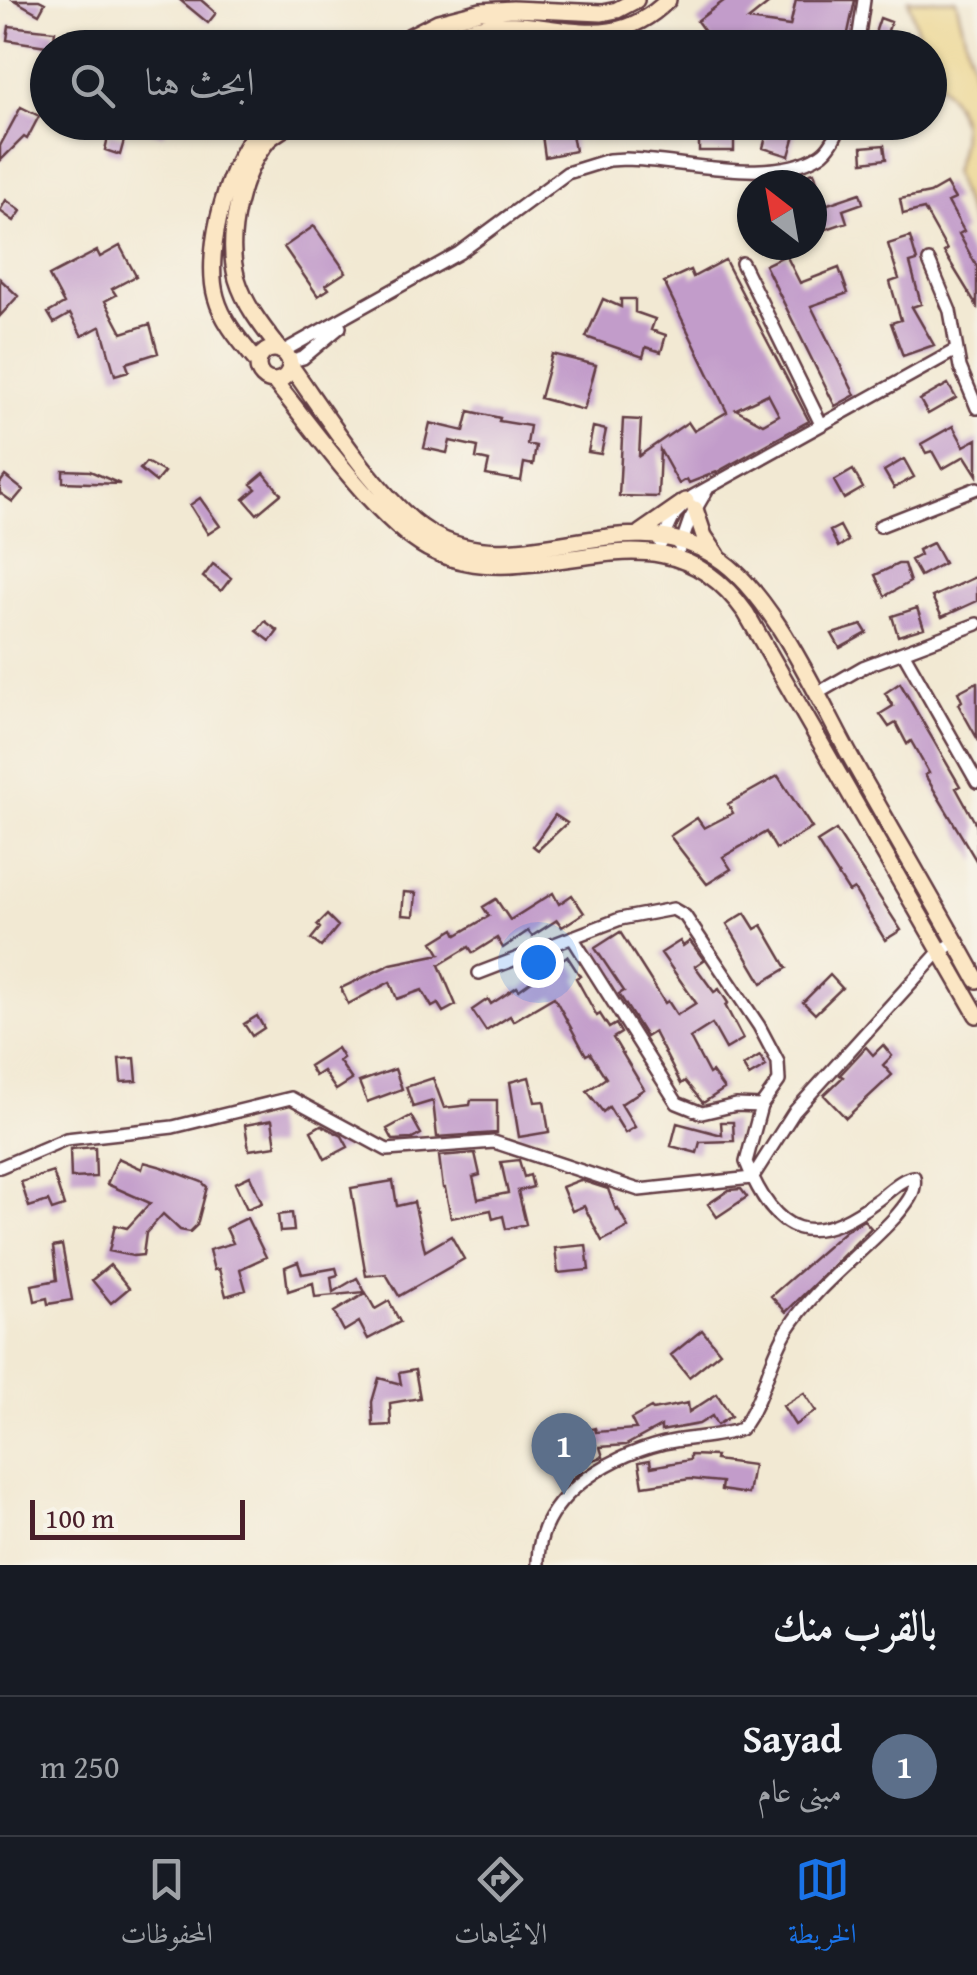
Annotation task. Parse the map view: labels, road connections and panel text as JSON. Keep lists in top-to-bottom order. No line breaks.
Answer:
{"scale_bar":"100 m","north":"top left","page":{"search":"ابحث هنا","pins":"1","scale":"100 m","heading":"بالقرب منك","list":[{"mark":"1","name":"Sayad","note":"مبنى عام","value":"250 m"}],"nav":["الخريطة","الاتجاهات","المحفوظات"]}}
